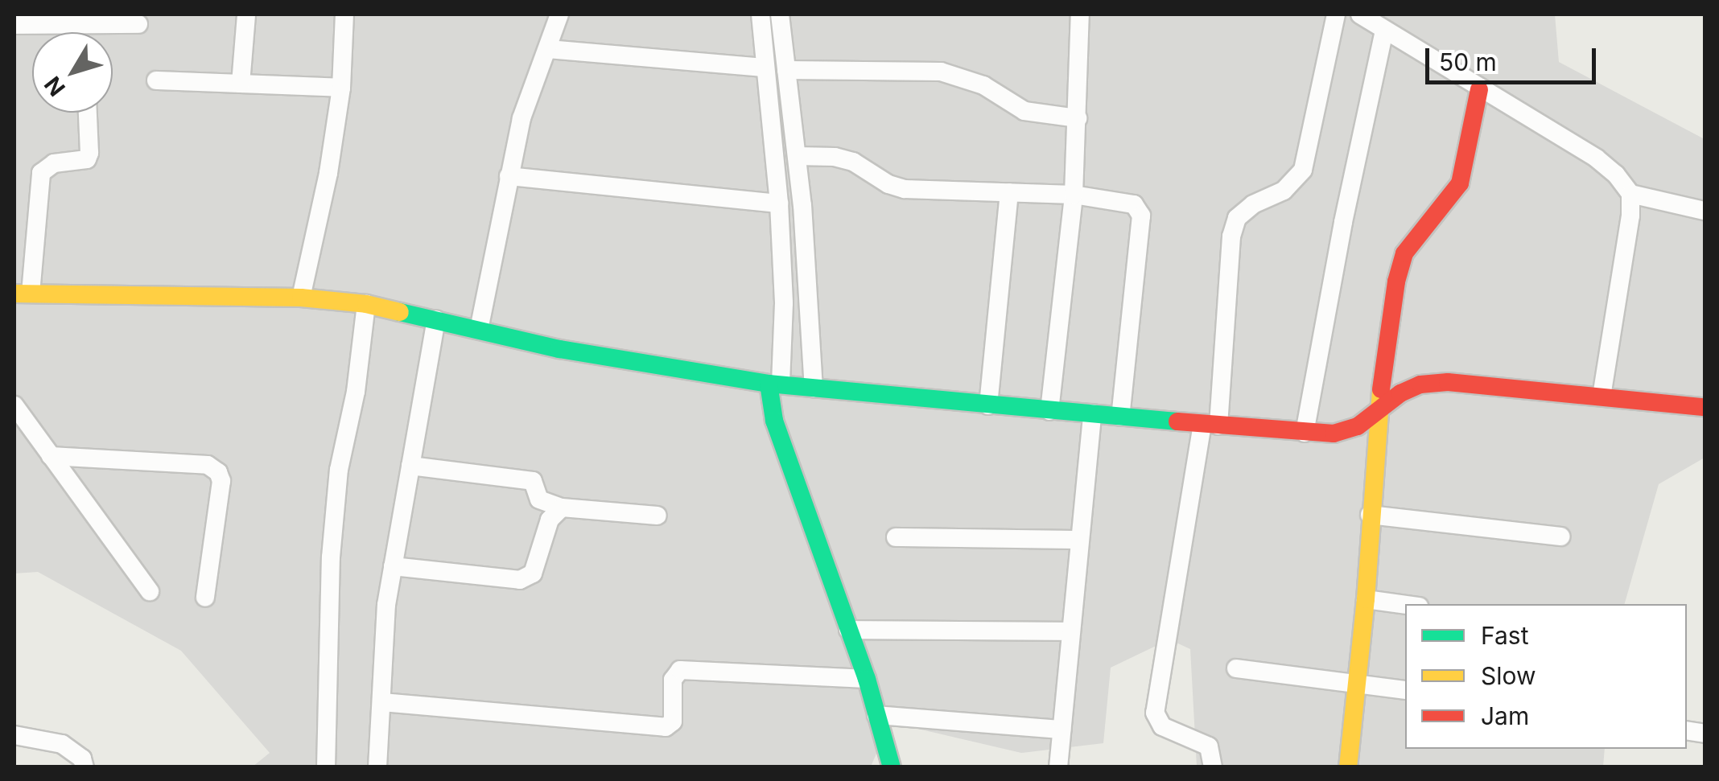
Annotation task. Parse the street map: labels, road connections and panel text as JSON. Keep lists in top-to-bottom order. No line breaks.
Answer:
{"legend":["Fast","Slow","Jam"],"scale_bar":"50 m","north":"bottom left"}
